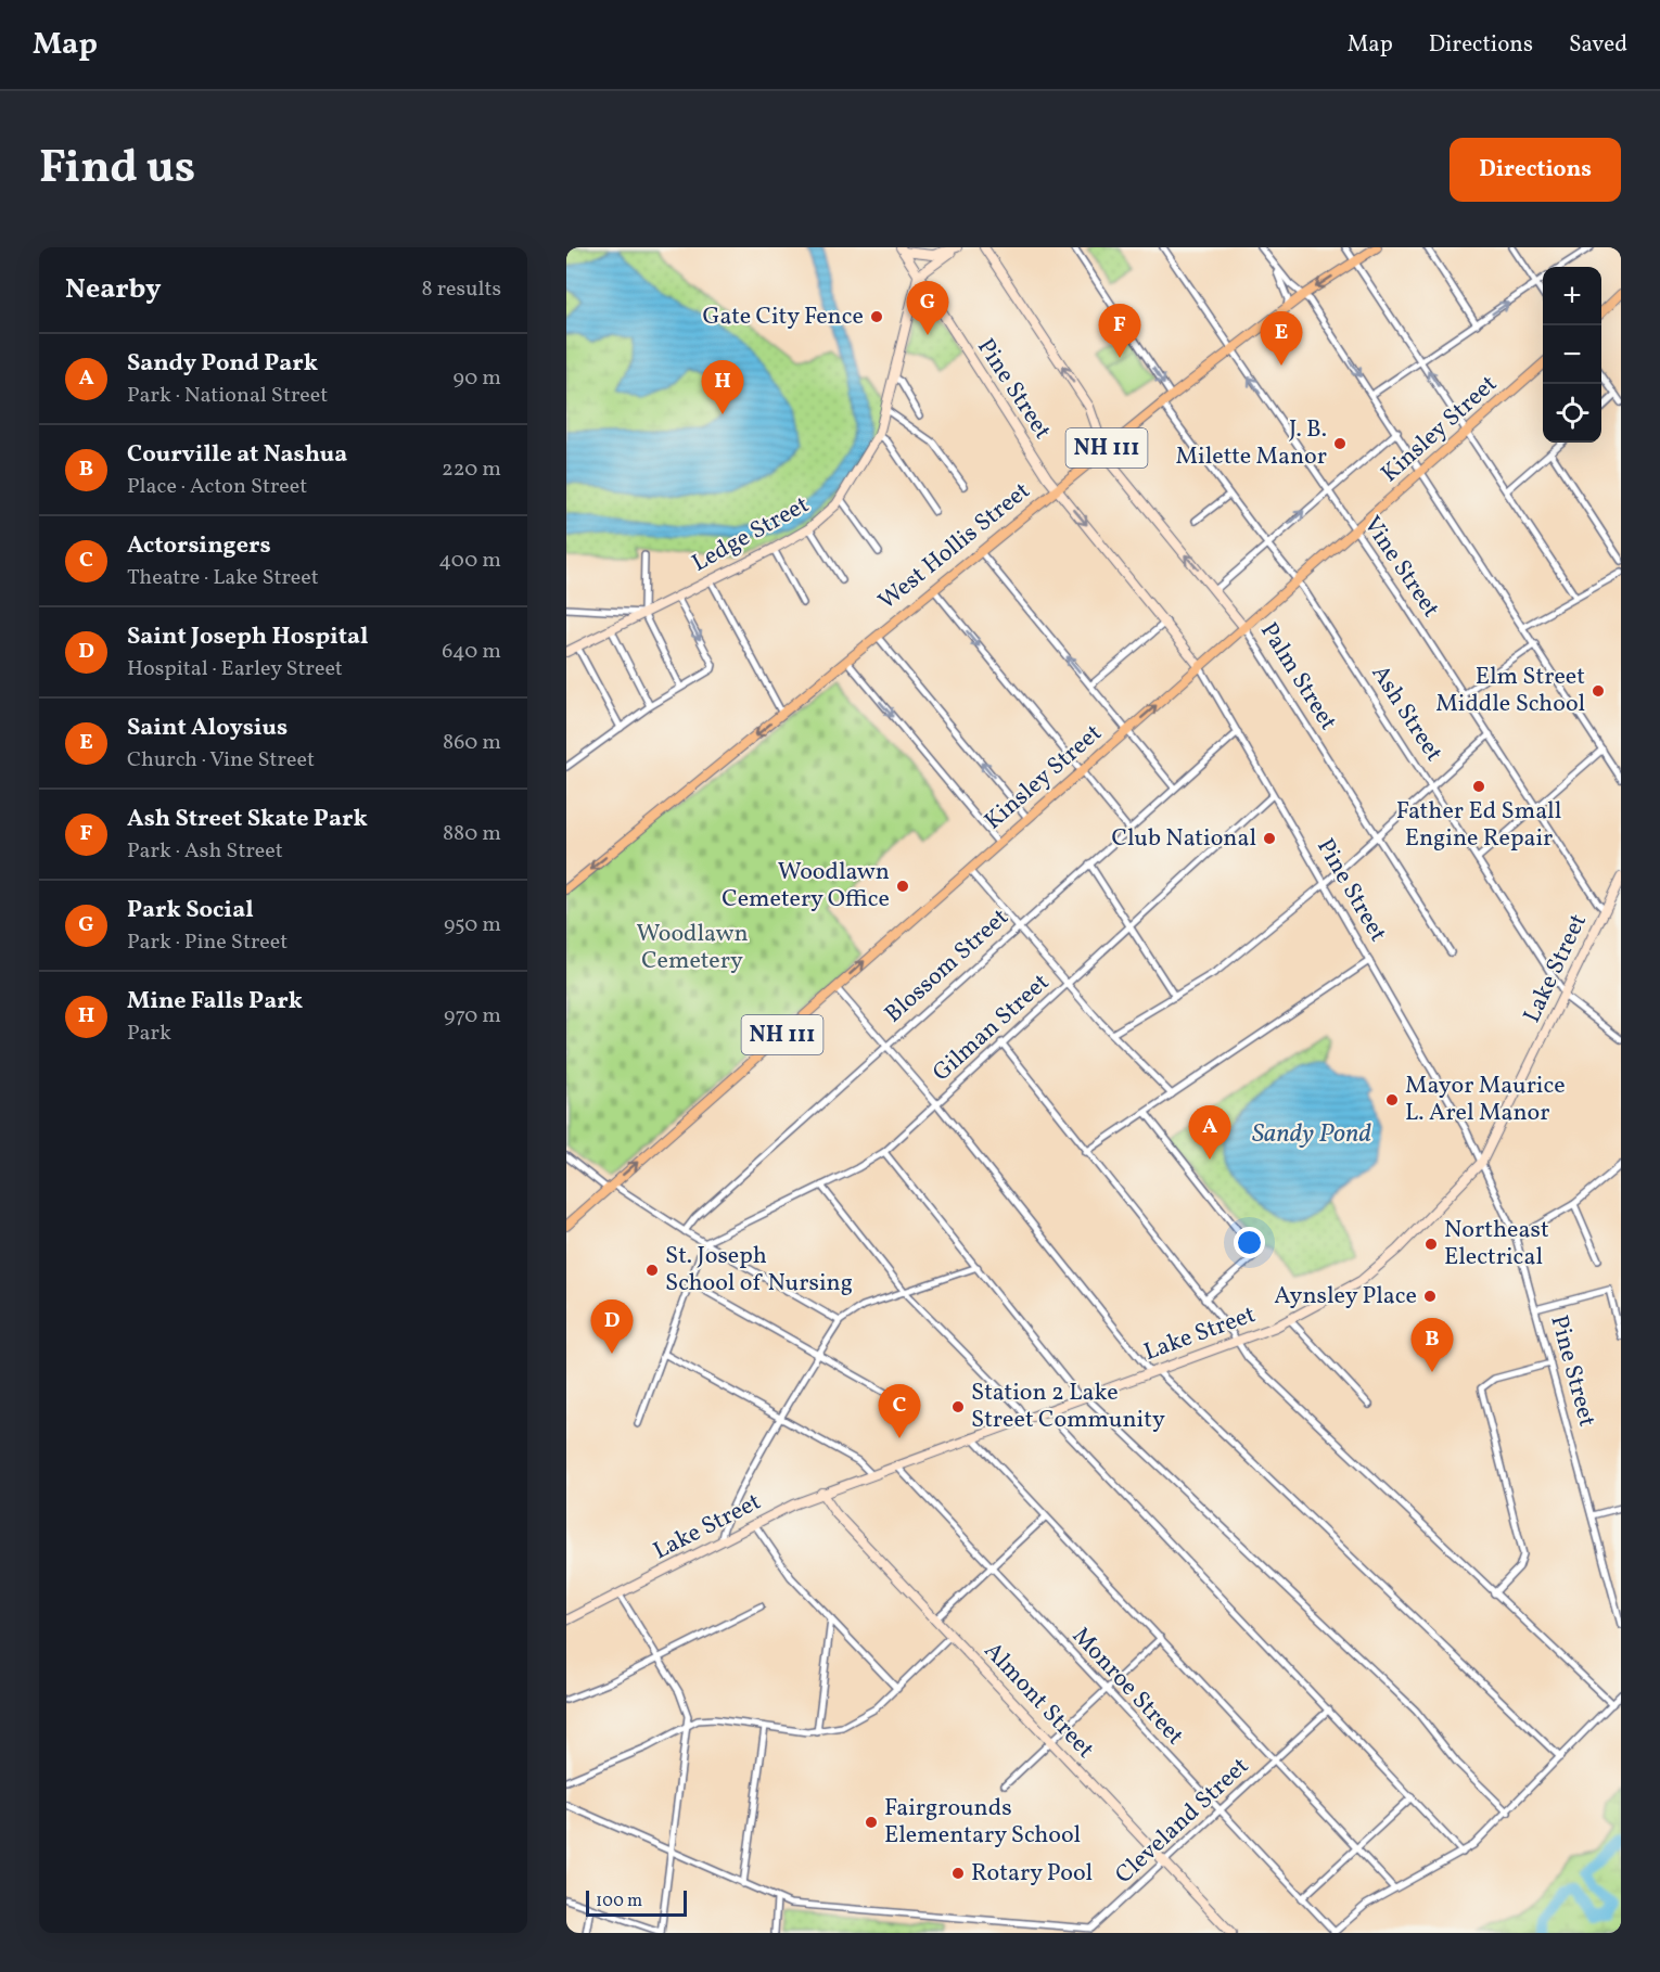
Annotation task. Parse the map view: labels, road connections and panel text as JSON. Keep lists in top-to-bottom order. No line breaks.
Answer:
{"streets":{"main road":["Kinsley Street","NH 111","West Hollis Street"],"street":["Pine Street","Ledge Street","Vine Street","Palm Street","Ash Street","Blossom Street","Lake Street","Gilman Street","Monroe Street","Almont Street","Cleveland Street"]},"crossings":[["Pine Street","Kinsley Street"],["Pine Street","Ledge Street"],["Pine Street","West Hollis Street"],["Pine Street","Blossom Street"],["Pine Street","Lake Street"],["Pine Street","Gilman Street"],["Kinsley Street","Vine Street"],["Kinsley Street","Palm Street"],["Kinsley Street","Ash Street"],["West Hollis Street","Vine Street"],["West Hollis Street","Palm Street"],["West Hollis Street","Ash Street"],["Vine Street","Lake Street"],["Ash Street","Lake Street"],["Lake Street","Monroe Street"],["Lake Street","Almont Street"],["Monroe Street","Cleveland Street"],["Almont Street","Cleveland Street"]],"one_way":["Kinsley Street","Palm Street"],"water":["Sandy Pond"],"parks":["Woodlawn Cemetery"],"places":["Gate City Fence","J. B. Milette Manor","Elm Street Middle School","Father Ed Small Engine Repair","Club National","Woodlawn Cemetery Office","Mayor Maurice L. Arel Manor","Northeast Electrical","St. Joseph School of Nursing","Aynsley Place","Station 2 Lake Street Community","Fairgrounds Elementary School","Rotary Pool"],"scale_bar":"100 m","page":{"header":"Map","nav":["Map","Directions","Saved"],"title":"Find us","buttons":"Directions","heading":["Nearby","8 results"],"map_buttons":["+","−"],"pins":["G","F","E","H","A","D","B","C"],"list":[{"mark":"A","name":"Sandy Pond Park","note":"Park · National Street","value":"90 m"},{"mark":"B","name":"Courville at Nashua","note":"Place · Acton Street","value":"220 m"},{"mark":"C","name":"Actorsingers","note":"Theatre · Lake Street","value":"400 m"},{"mark":"D","name":"Saint Joseph Hospital","note":"Hospital · Earley Street","value":"640 m"},{"mark":"E","name":"Saint Aloysius","note":"Church · Vine Street","value":"860 m"},{"mark":"F","name":"Ash Street Skate Park","note":"Park · Ash Street","value":"880 m"},{"mark":"G","name":"Park Social","note":"Park · Pine Street","value":"950 m"},{"mark":"H","name":"Mine Falls Park","note":"Park","value":"970 m"}],"scale":"100 m"}}
